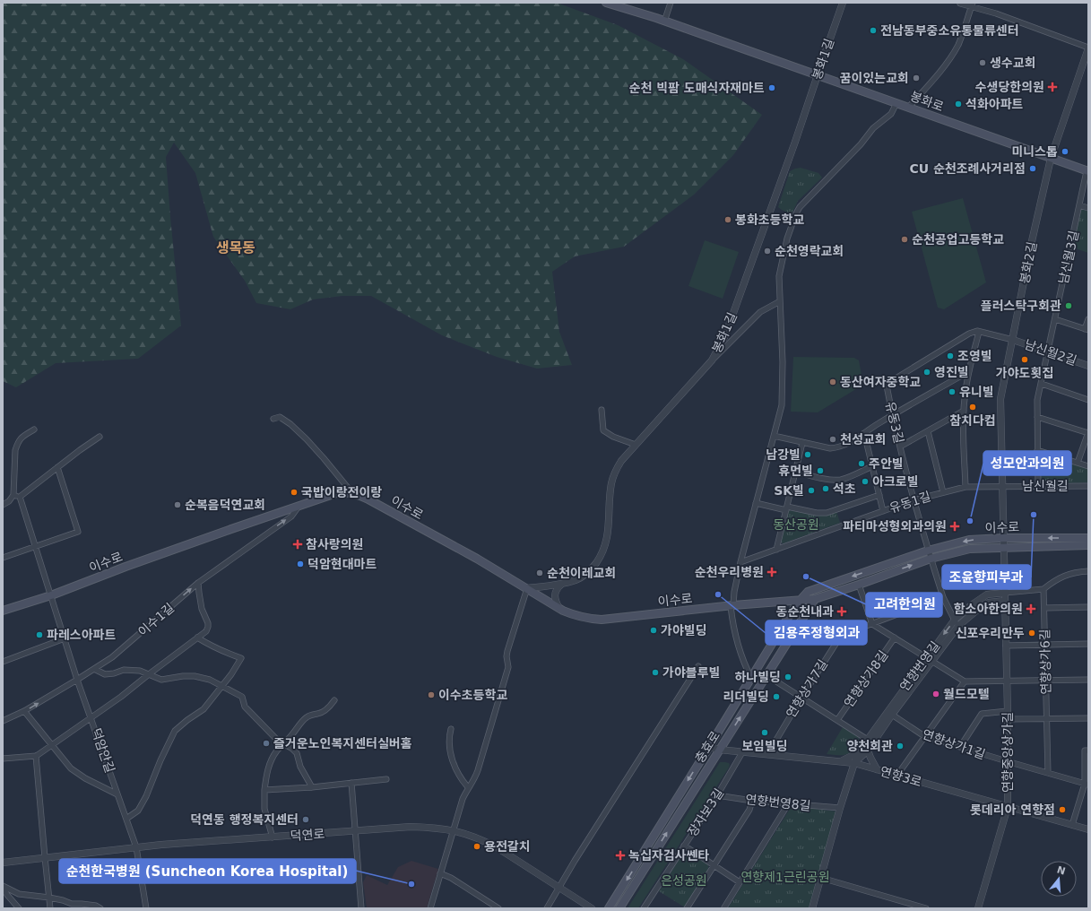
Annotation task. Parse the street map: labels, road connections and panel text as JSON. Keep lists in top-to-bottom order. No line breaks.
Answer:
{"streets":{"main road":["봉화로","이수로","충효로"],"street":["봉화1길","남신월3길","봉화2길","남신월2길","유동3길","남신월길","유동1길","이수1길","연향상가6길","연향번영길","연향상가8길","연향상가7길","연향상가1길","덕암안길","연향중앙상가길","연향3로","연향번영8길","장자보3길","덕연로"]},"crossings":[["봉화1길","봉화로"],["봉화1길","이수로"],["봉화로","남신월3길"],["봉화로","봉화2길"],["남신월3길","남신월2길"],["남신월3길","남신월길"],["봉화2길","남신월2길"],["봉화2길","남신월길"],["봉화2길","유동1길"],["봉화2길","이수로"],["봉화2길","연향번영길"],["봉화2길","연향중앙상가길"],["유동3길","유동1길"],["유동3길","이수로"],["유동3길","연향상가7길"],["남신월길","유동1길"],["이수로","이수1길"],["이수로","충효로"],["이수로","덕암안길"],["이수1길","덕암안길"],["연향상가6길","연향상가1길"],["연향번영길","연향상가8길"],["연향번영길","연향상가1길"],["연향번영길","연향중앙상가길"],["연향번영길","연향3로"],["연향번영길","연향번영8길"],["연향상가8길","연향상가7길"],["연향상가8길","충효로"],["연향상가7길","연향3로"],["연향상가1길","연향중앙상가길"],["충효로","연향3로"],["덕암안길","덕연로"],["연향중앙상가길","연향3로"],["연향3로","장자보3길"],["연향번영8길","장자보3길"]],"districts":["생목동"],"parks":["동산공원","연향제1근린공원","은성공원"],"places":{"other":["전남동부중소유통물류센터","생수교회","꿈이있는교회","순천 빅팜 도매식자재마트","석화아파트","미니스톱","CU 순천조례사거리점","봉화초등학교","순천공업고등학교","순천영락교회","플러스탁구회관","조영빌","가야도횟집","영진빌","동산여자중학교","유니빌","참치다컴","천성교회","남강빌","주안빌","휴먼빌","아크로빌","석초","SK빌","국밥이랑전이랑","순복음덕연교회","조윤향피부과","성모안과의원","덕암현대마트","순천이레교회","고려한의원","김용주정형외과","가야빌딩","신포우리만두","파레스아파트","가야블루빌","하나빌딩","월드모텔","이수초등학교","리더빌딩","보임빌딩","즐거운노인복지센터실버홈","양천회관","롯데리아 연향점","덕연동 행정복지센터","용전갈치","순천한국병원 (Suncheon Korea Hospital)"],"health":["수생당한의원","파티마성형외과의원","참사랑의원","순천우리병원","함소아한의원","동순천내과","녹십자검사쎈타"]},"north":"top"}
